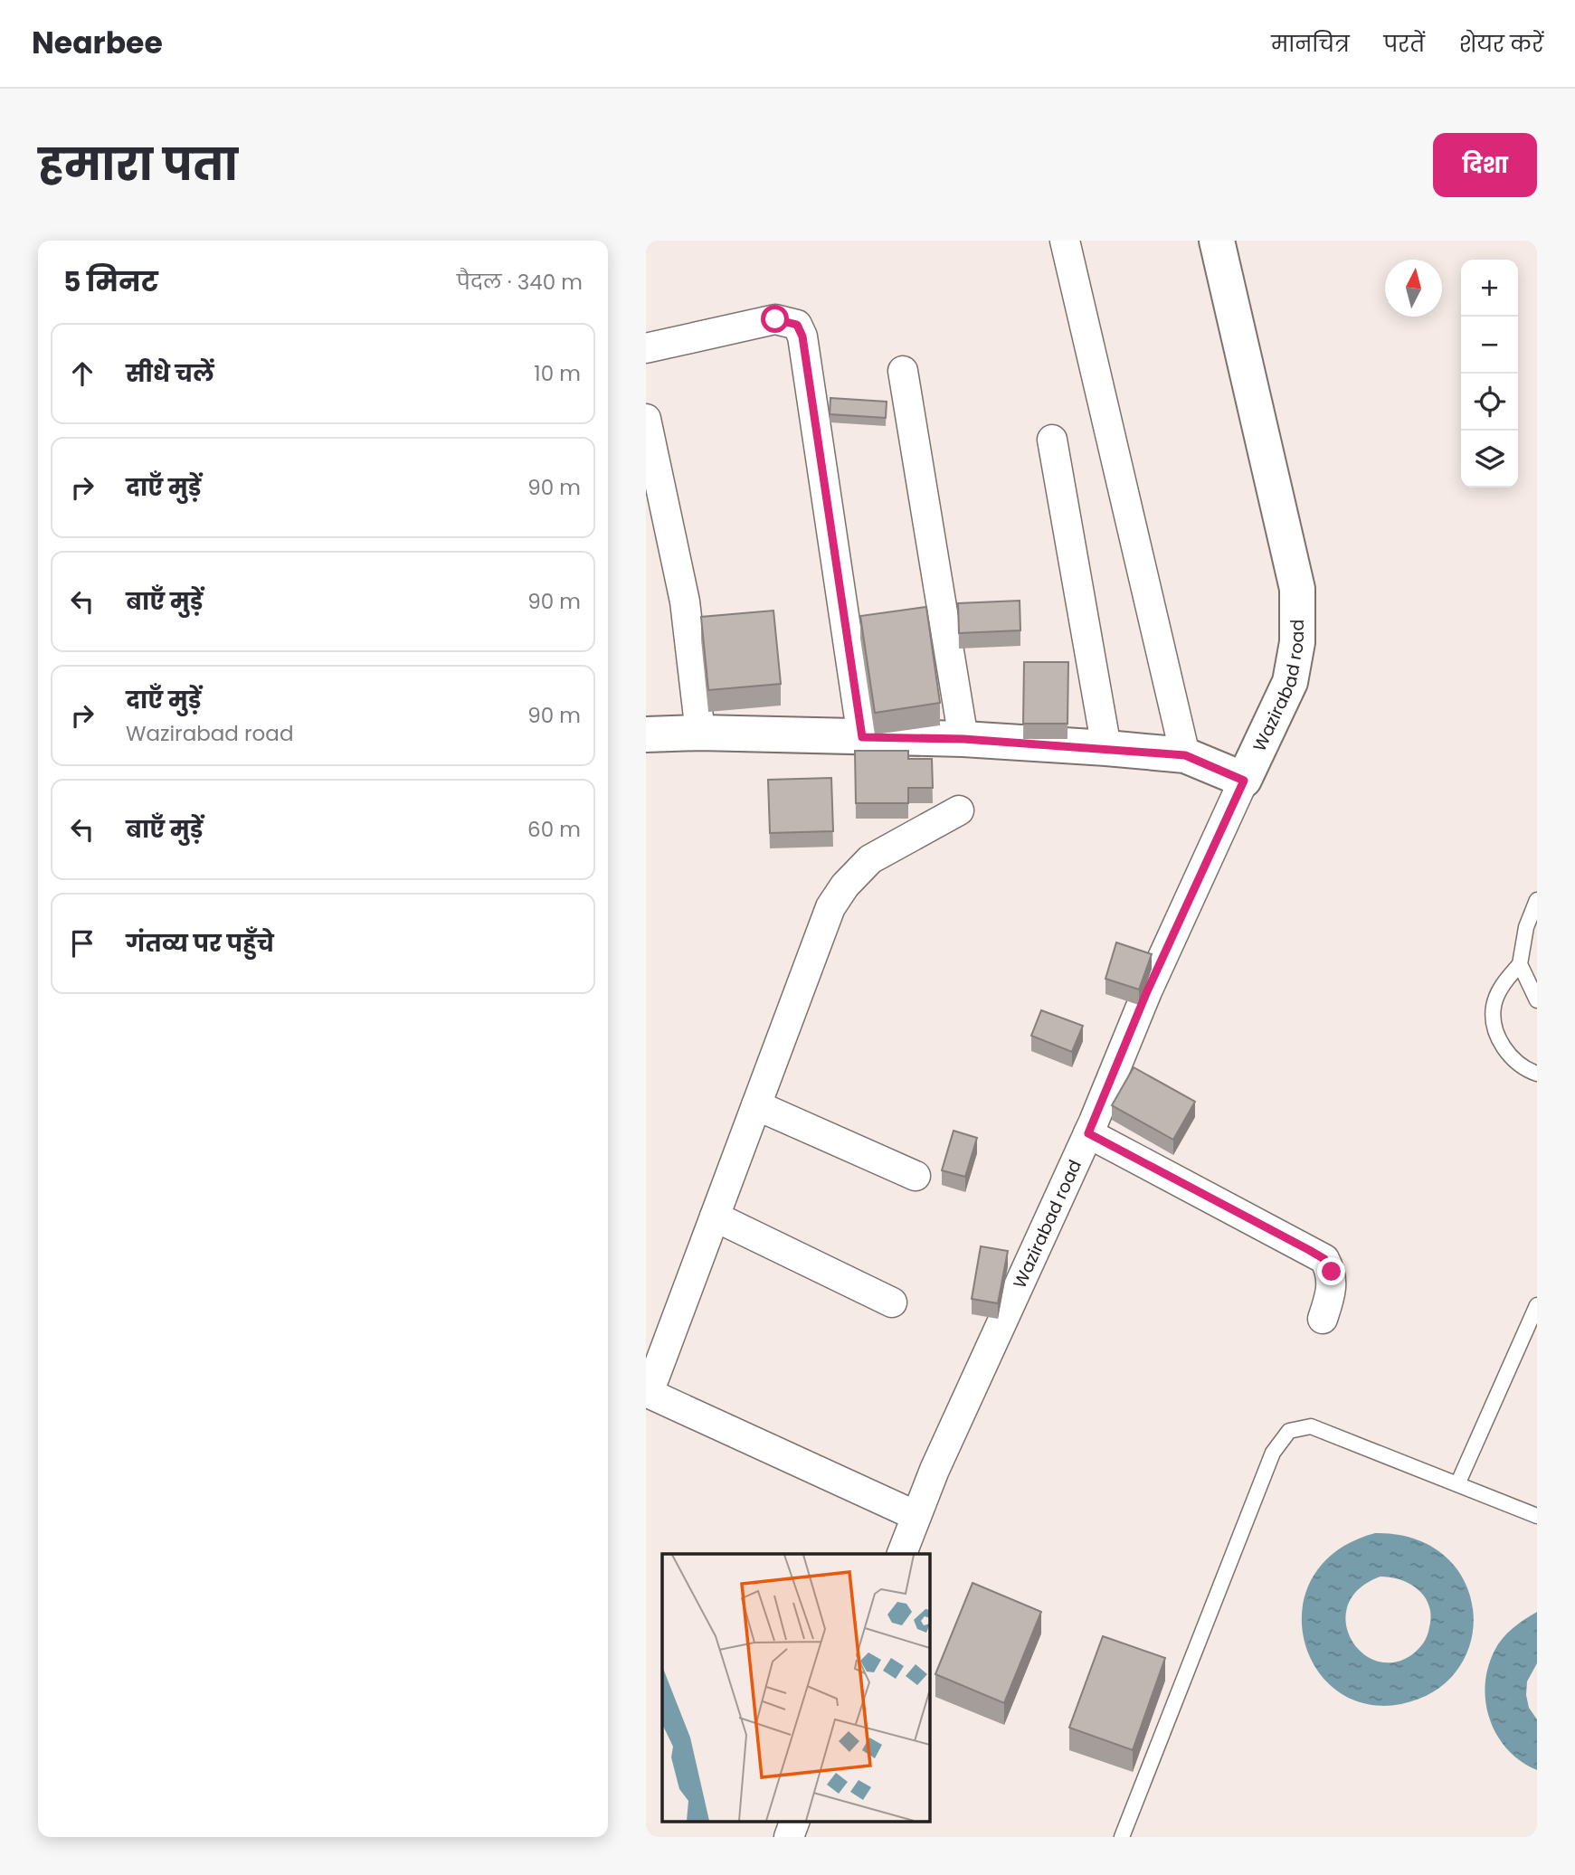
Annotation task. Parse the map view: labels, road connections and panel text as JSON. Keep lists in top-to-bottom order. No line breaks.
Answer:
{"streets":{"street":["Wazirabad road"]},"north":"top","page":{"header":"Nearbee","nav":["मानचित्र","परतें","शेयर करें"],"title":"हमारा पता","buttons":"दिशा","heading":["5 मिनट","पैदल · 340 m"],"map_buttons":["+","−"],"list":[["सीधे चलें","10 m"],["दाएँ मुड़ें","90 m"],["बाएँ मुड़ें","90 m"],["दाएँ मुड़ें","Wazirabad road","90 m"],["बाएँ मुड़ें","60 m"],"गंतव्य पर पहुँचे"]}}
